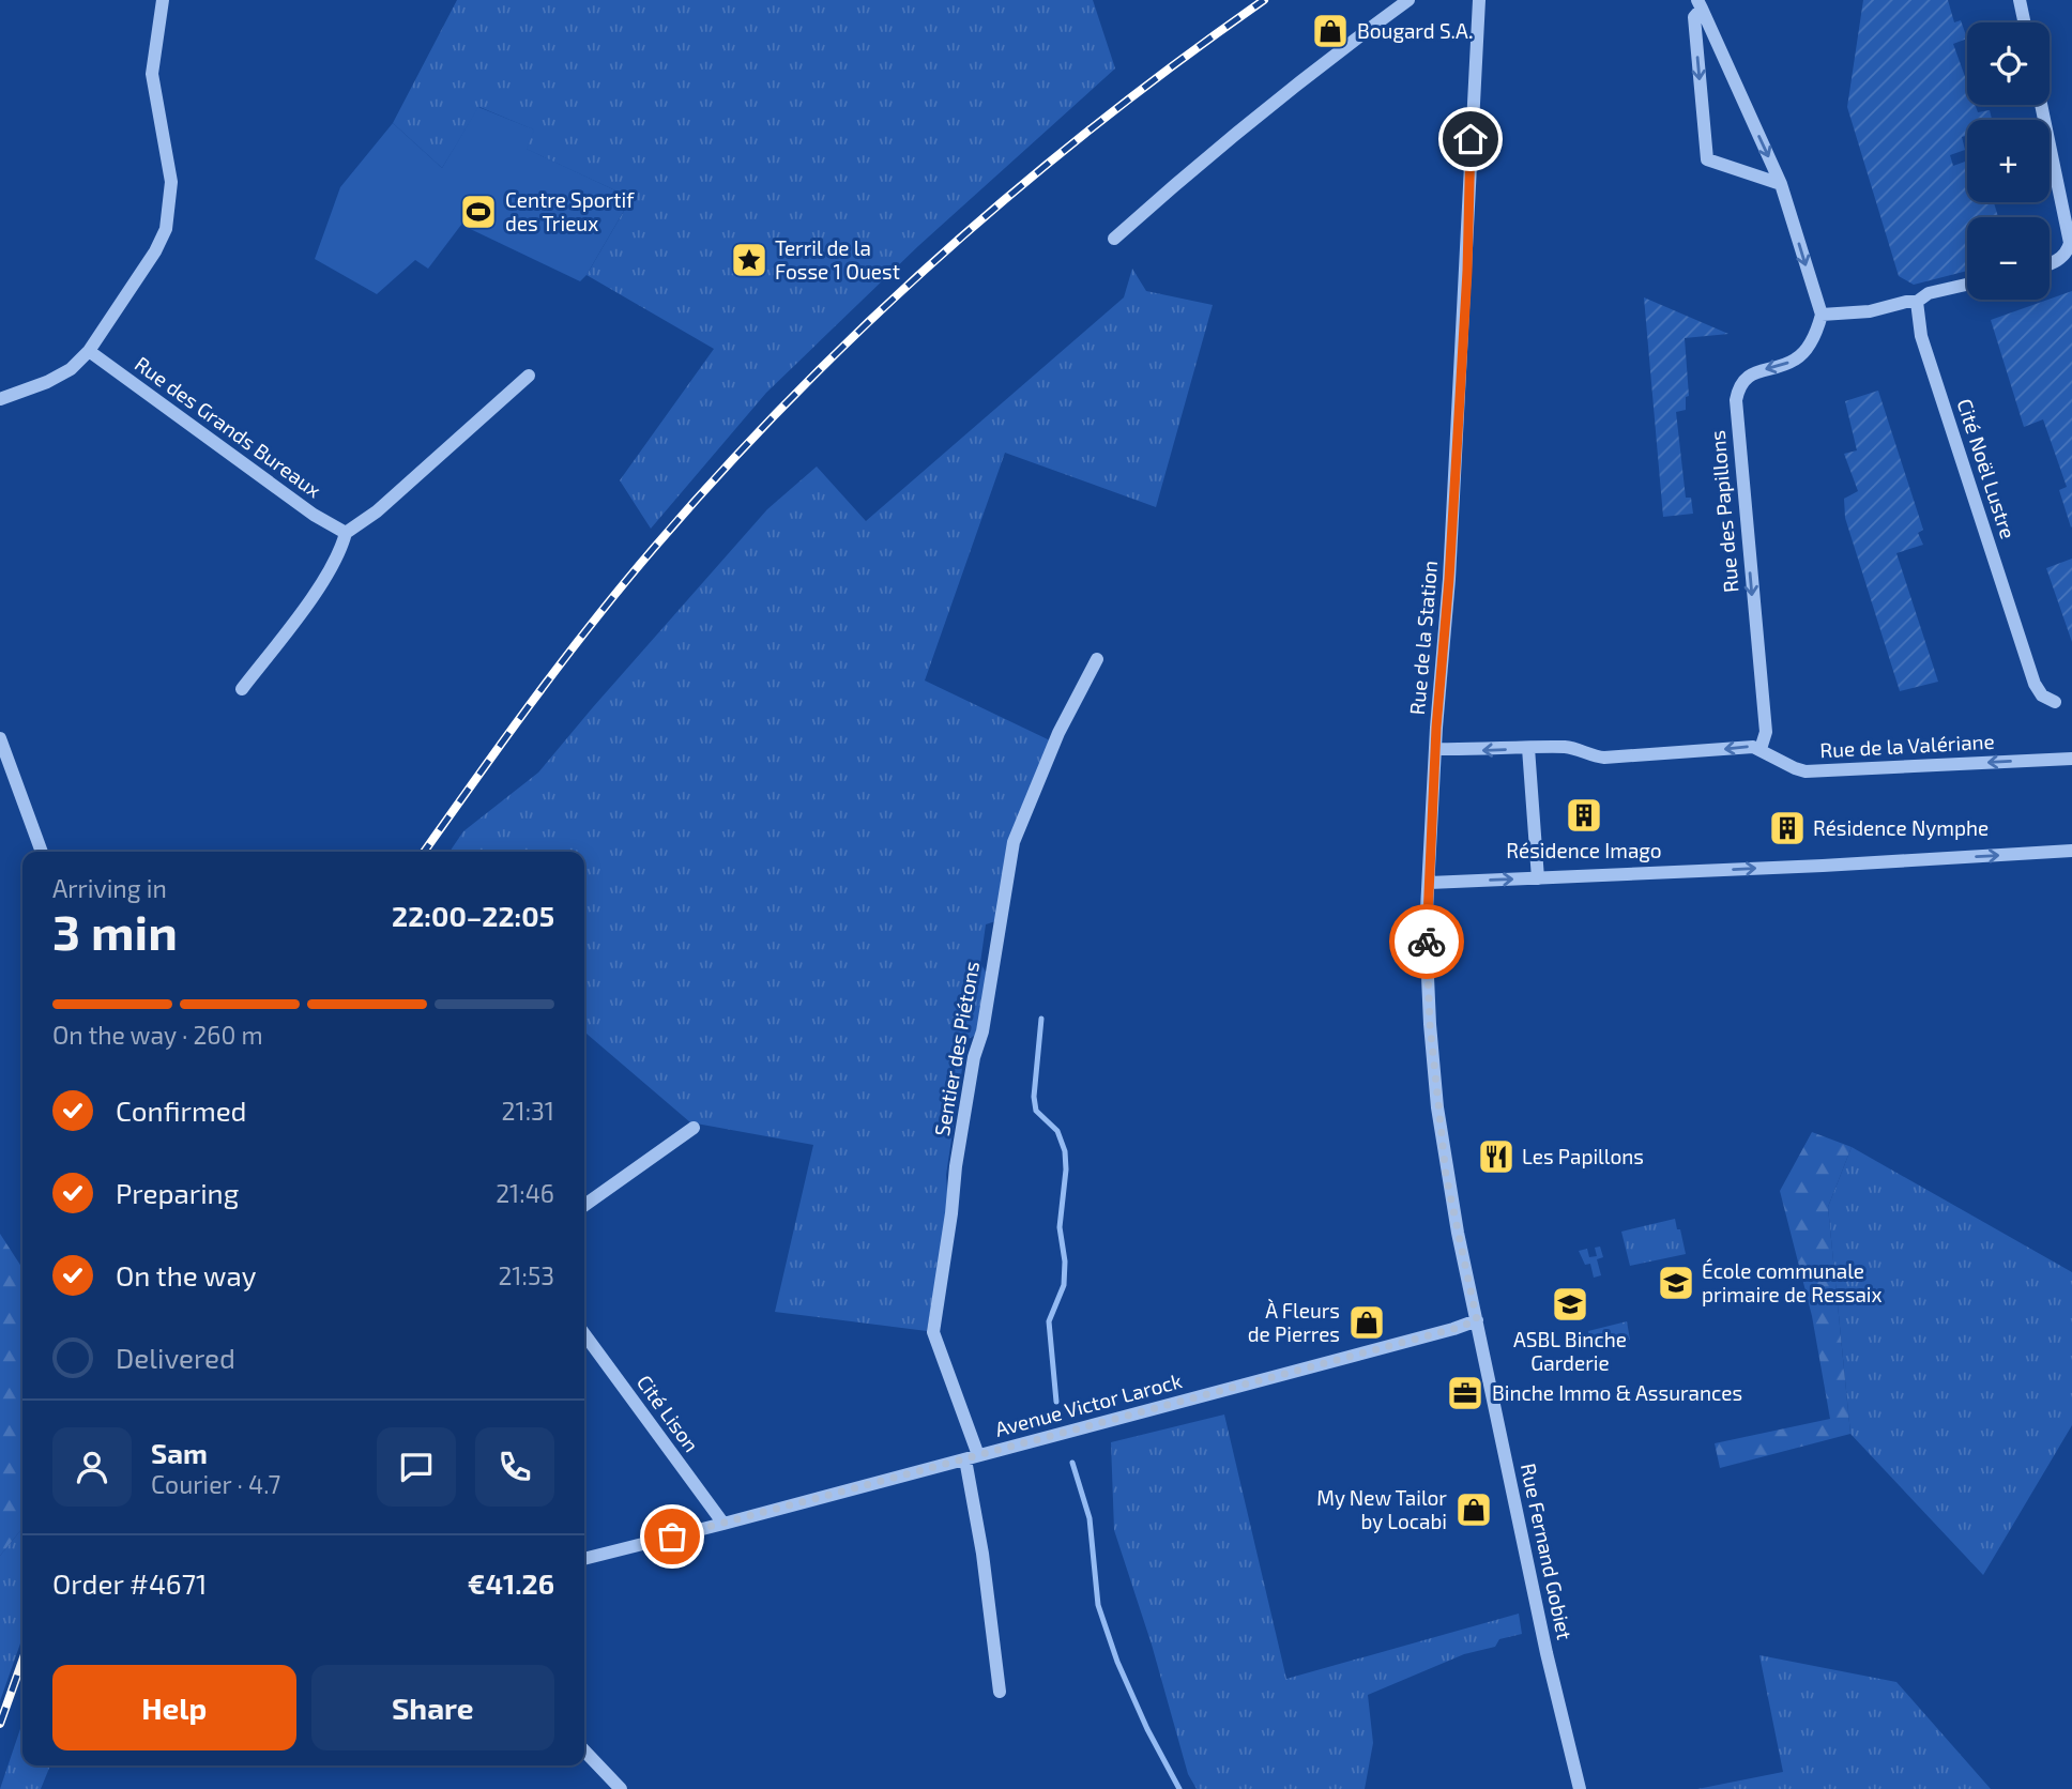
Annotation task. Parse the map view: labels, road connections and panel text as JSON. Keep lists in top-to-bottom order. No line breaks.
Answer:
{"streets":{"street":["Rue des Grands Bureaux","Cité Noël Lustre","Rue des Papillons","Rue de la Station","Rue de la Valériane","Sentier des Piétons","Avenue Victor Larock","Cité Lison","Rue Fernand Gobiet"]},"crossings":[["Rue des Papillons","Rue de la Valériane"],["Rue de la Station","Rue de la Valériane"],["Rue de la Station","Avenue Victor Larock"],["Rue de la Station","Rue Fernand Gobiet"],["Sentier des Piétons","Avenue Victor Larock"],["Avenue Victor Larock","Cité Lison"],["Avenue Victor Larock","Rue Fernand Gobiet"]],"one_way":["Rue des Papillons"],"places":{"shop":["Bougard S.A.","À Fleurs de Pierres","My New Tailor by Locabi"],"sports":["Centre Sportif des Trieux"],"place":["Terril de la Fosse 1 Ouest"],"building":["Résidence Imago","Résidence Nymphe"],"restaurant":["Les Papillons"],"school or university":["École communale primaire de Ressaix","ASBL Binche Garderie"],"office":["Binche Immo & Assurances"]},"page":{"map_buttons":["+","−"],"heading":["3 min","Arriving in","22:00–22:05"],"panel":["Sam","Courier · 4.7","Order #4671","€41.26"],"bar":"On the way · 260 m","list":[["Confirmed","21:31"],["Preparing","21:46"],["On the way","21:53"],"Delivered"],"buttons":["Help","Share"]}}
